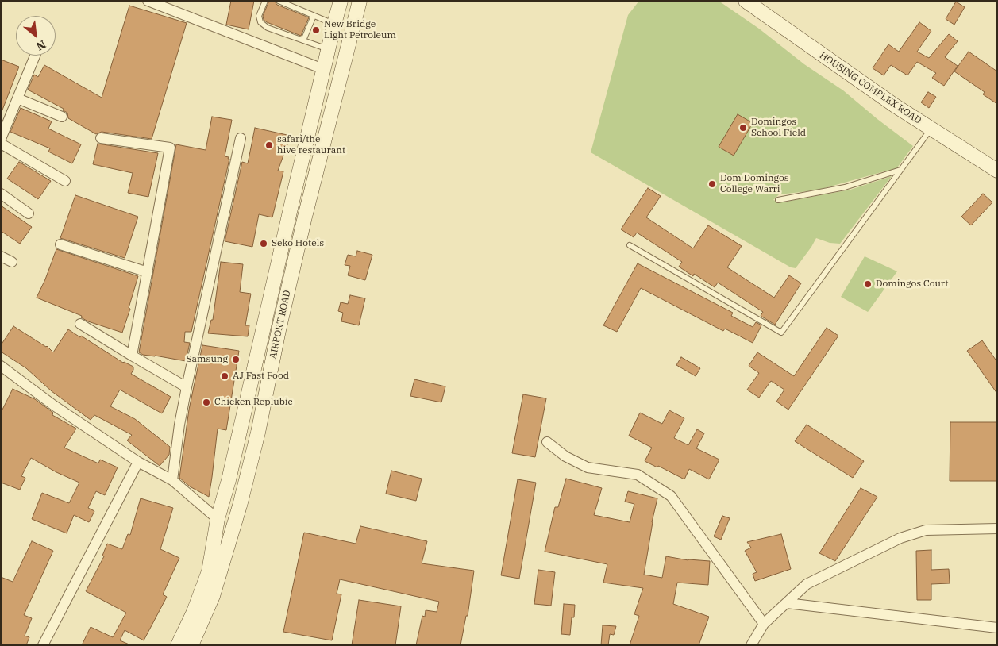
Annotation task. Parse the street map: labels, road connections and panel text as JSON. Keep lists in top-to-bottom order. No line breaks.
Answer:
{"streets":{"main road":["HOUSING COMPLEX ROAD","AIRPORT ROAD"]},"places":["New Bridge Light Petroleum","Domingos School Field","safari/the hive restaurant","Dom Domingos College Warri","Seko Hotels","Domingos Court","Samsung","AJ Fast Food","Chicken Replubic"],"north":"bottom right"}
